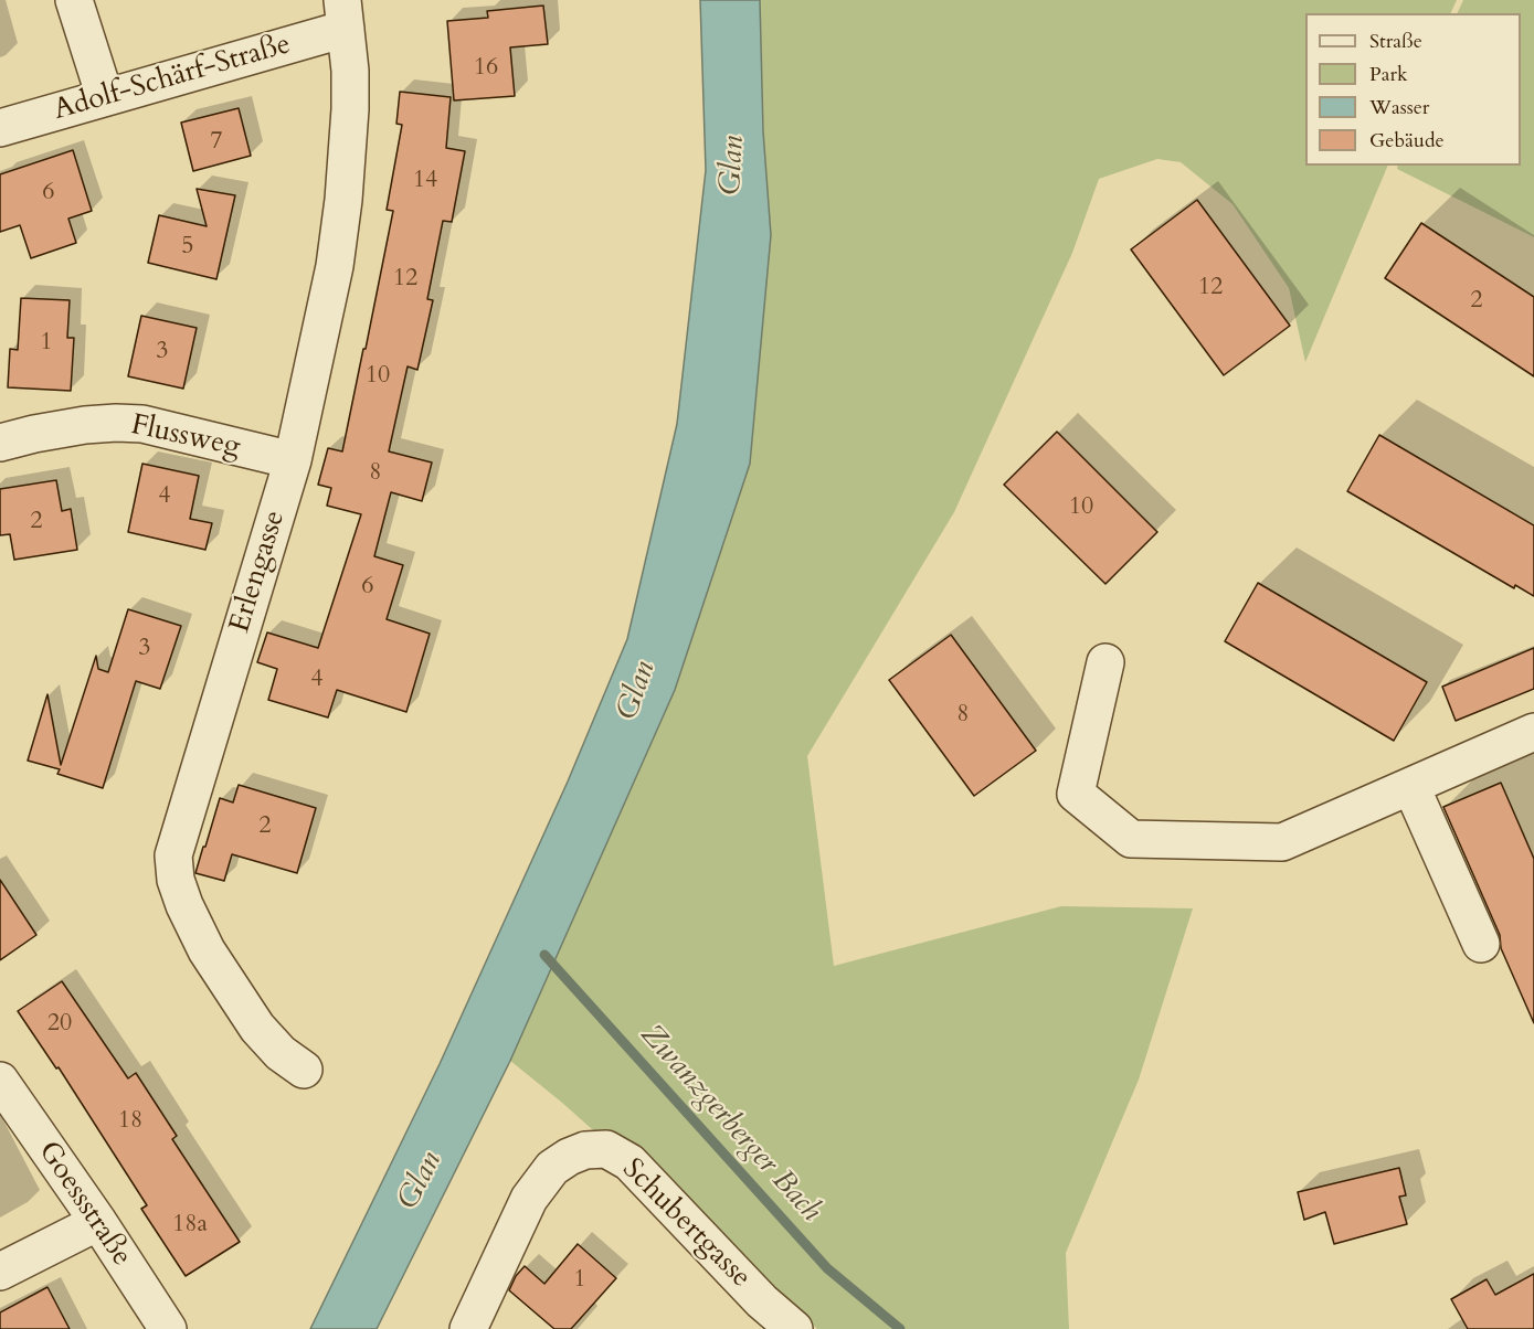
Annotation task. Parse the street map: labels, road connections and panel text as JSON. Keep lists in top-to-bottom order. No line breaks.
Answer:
{"streets":{"street":["Adolf-Schärf-Straße","Flussweg","Erlengasse","Goessstraße","Schubertgasse"]},"crossings":[["Adolf-Schärf-Straße","Erlengasse"],["Flussweg","Erlengasse"]],"water":["Glan","Zwanzgerberger Bach"],"house_numbers":["16","7","14","6","5","12","12","2","1","3","10","8","4","10","2","6","3","4","8","2","20","18","18a","1"],"legend":["Straße","Park","Wasser","Gebäude"]}
